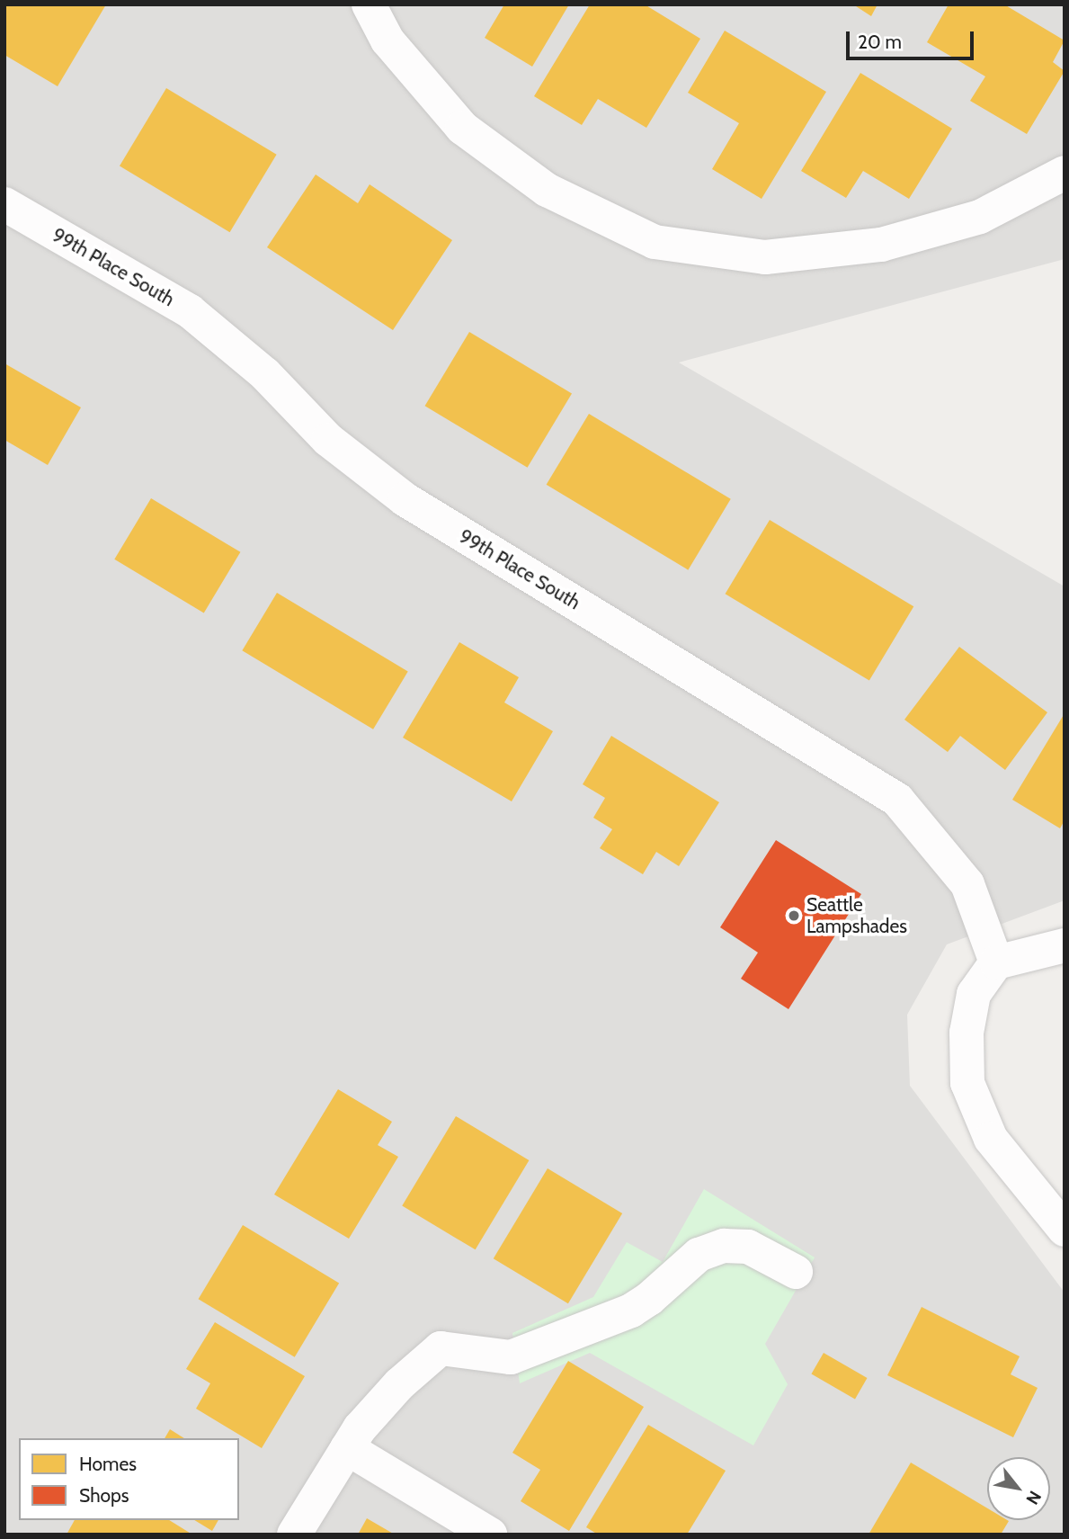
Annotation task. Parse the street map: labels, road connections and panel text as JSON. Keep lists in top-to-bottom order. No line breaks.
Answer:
{"streets":{"street":["99th Place South"]},"places":["Seattle Lampshades"],"legend":["Homes","Shops"],"scale_bar":"20 m","north":"bottom right"}
